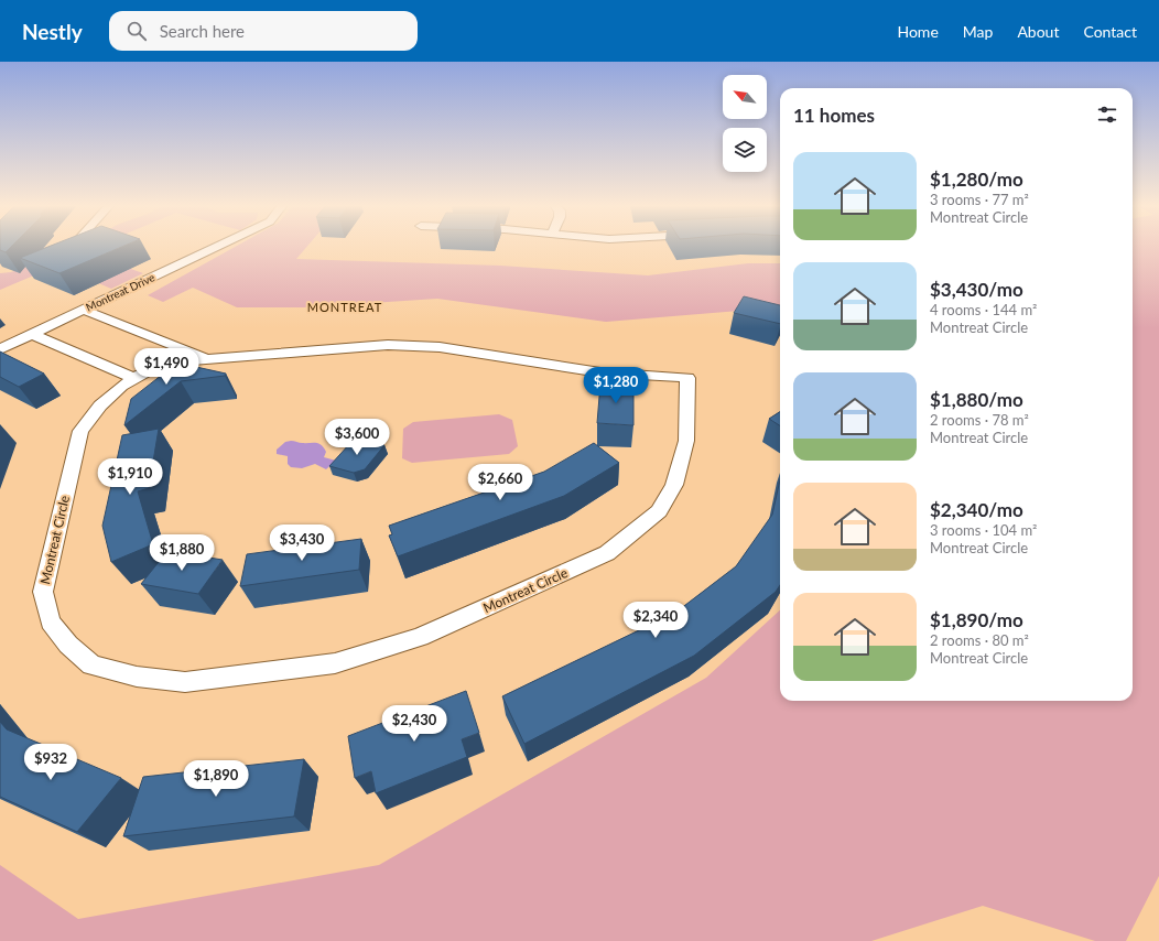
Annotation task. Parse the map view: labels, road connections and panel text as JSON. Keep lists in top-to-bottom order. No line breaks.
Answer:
{"streets":{"street":["Montreat Drive","Montreat Circle"]},"crossings":[["Montreat Drive","Montreat Circle"]],"districts":["MONTREAT"],"north":"top left","page":{"header":"Nestly","search":"Search here","nav":["Home","Map","About","Contact"],"heading":"11 homes","list":[{"name":"$1,280/mo","note":"3 rooms · 77 m² · Montreat Circle"},{"name":"$3,430/mo","note":"4 rooms · 144 m² · Montreat Circle"},{"name":"$1,880/mo","note":"2 rooms · 78 m² · Montreat Circle"},{"name":"$2,340/mo","note":"3 rooms · 104 m² · Montreat Circle"},{"name":"$1,890/mo","note":"2 rooms · 80 m² · Montreat Circle"}],"price":["$1,490","$1,280","$3,600","$1,910","$2,660","$3,430","$1,880","$2,340","$2,430","$932","$1,890"]}}
